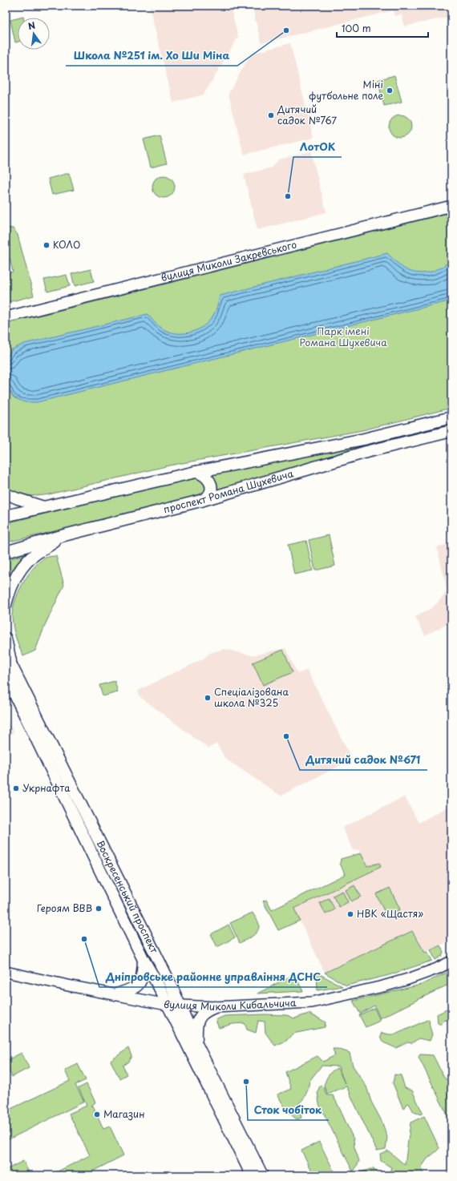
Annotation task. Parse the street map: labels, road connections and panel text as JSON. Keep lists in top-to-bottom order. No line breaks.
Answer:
{"streets":{"main road":["проспект Романа Шухевича","Воскресенський проспект"],"street":["вулиця Миколи Закревського","вулиця Миколи Кибальчича"]},"crossings":[["Воскресенський проспект","вулиця Миколи Кибальчича"]],"parks":["Парк імені Романа Шухевича"],"places":["Школа №251 ім. Хо Ши Міна","Міні футбольне поле","Дитячий садок №767","ЛотОК","КОЛО","Спеціалізована школа №325","Дитячий садок №671","Укрнафта","Героям ВВВ","НВК «Щастя»","Дніпровське районне управління ДСНС","Сток чобіток","Магазин"],"scale_bar":"100 m","north":"top"}
